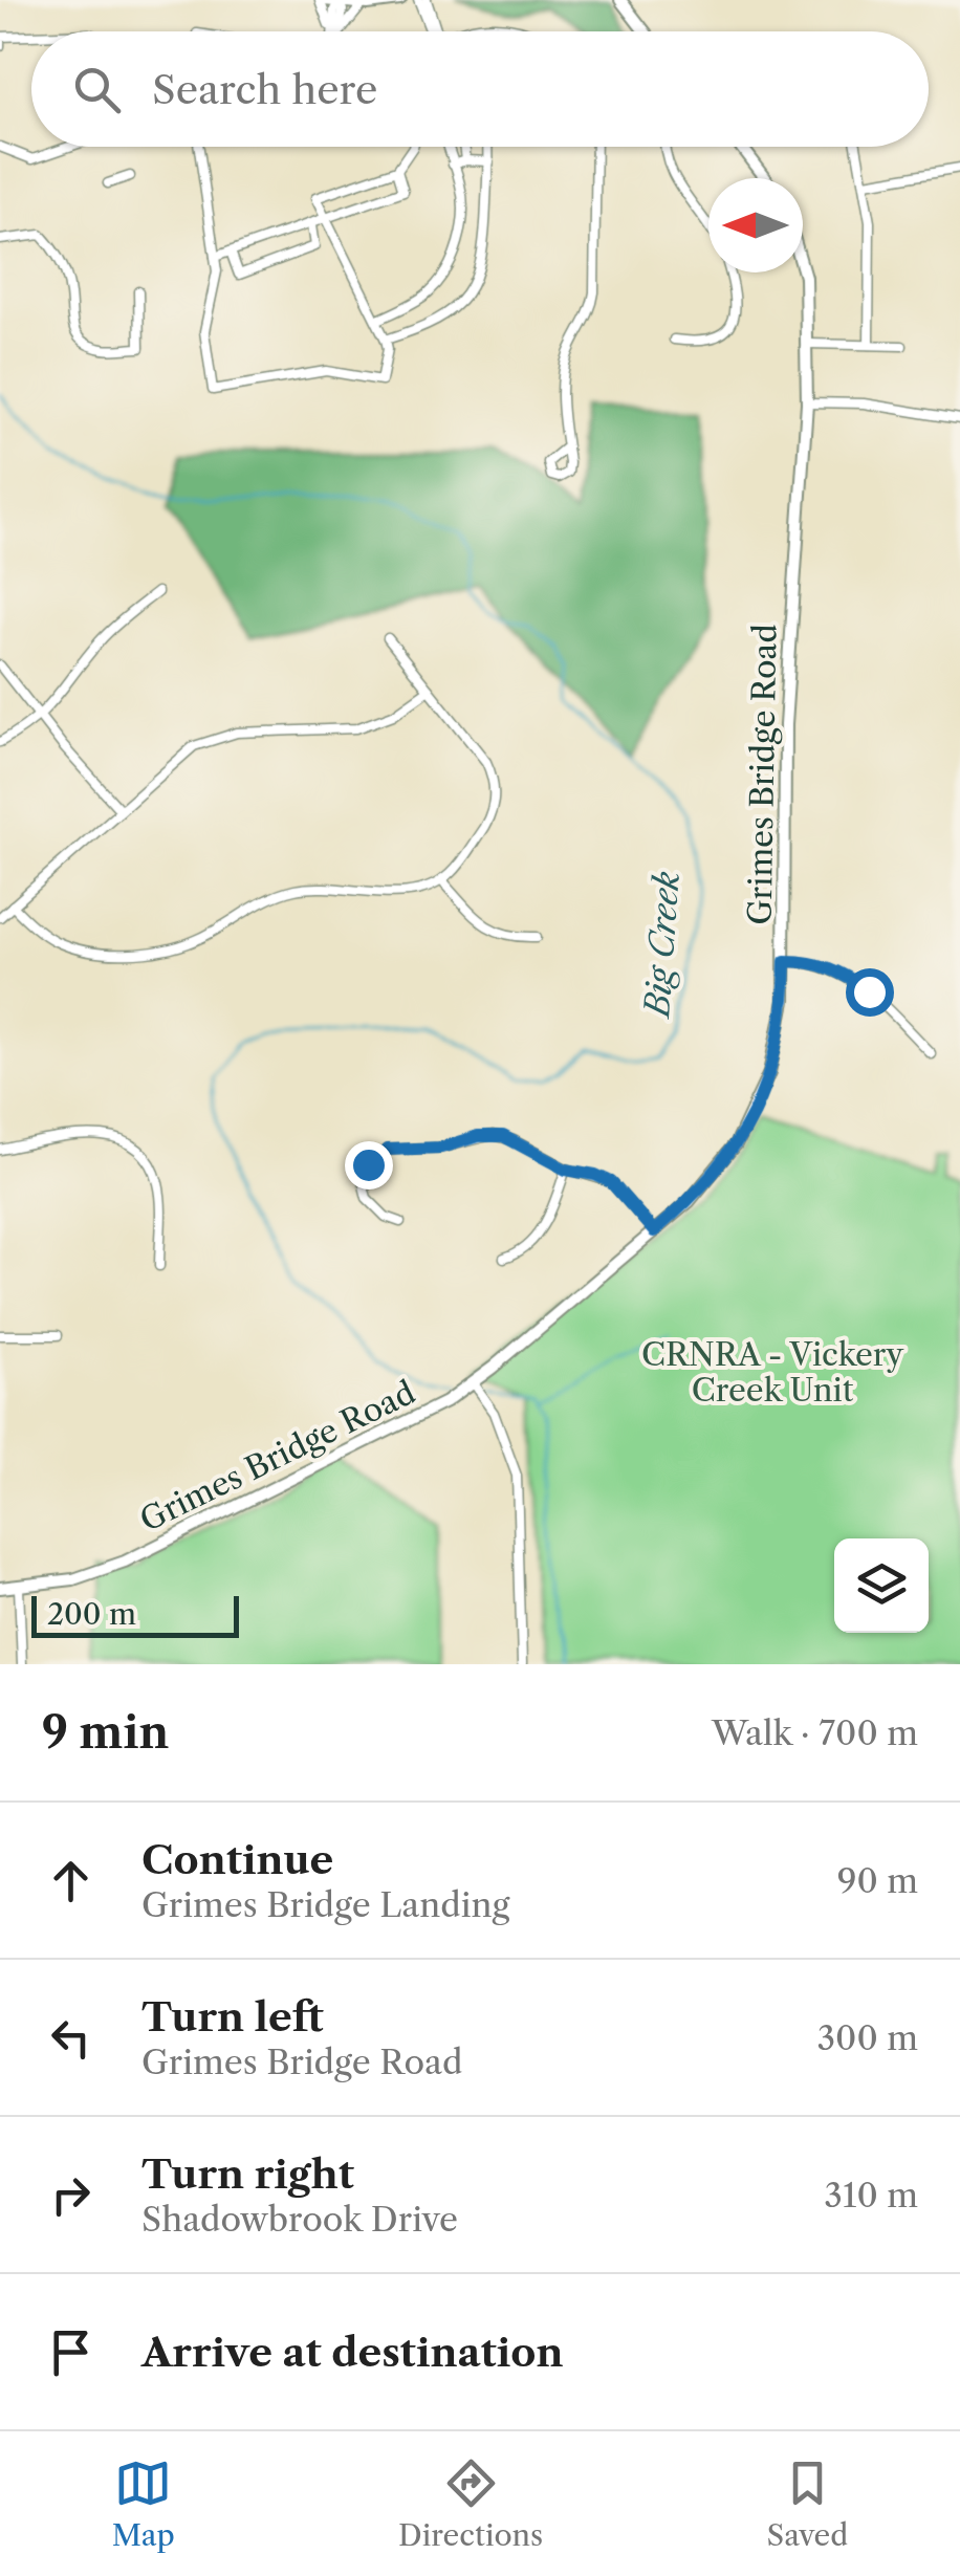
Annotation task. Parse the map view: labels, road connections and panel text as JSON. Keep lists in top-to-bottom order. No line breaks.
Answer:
{"streets":{"street":["Grimes Bridge Road"]},"water":["Big Creek"],"parks":["CRNRA - Vickery Creek Unit"],"scale_bar":"200 m","north":"left","page":{"search":"Search here","scale":"200 m","heading":["9 min","Walk · 700 m"],"list":[["Continue","Grimes Bridge Landing","90 m"],["Turn left","Grimes Bridge Road","300 m"],["Turn right","Shadowbrook Drive","310 m"],"Arrive at destination"],"nav":["Map","Directions","Saved"]}}
